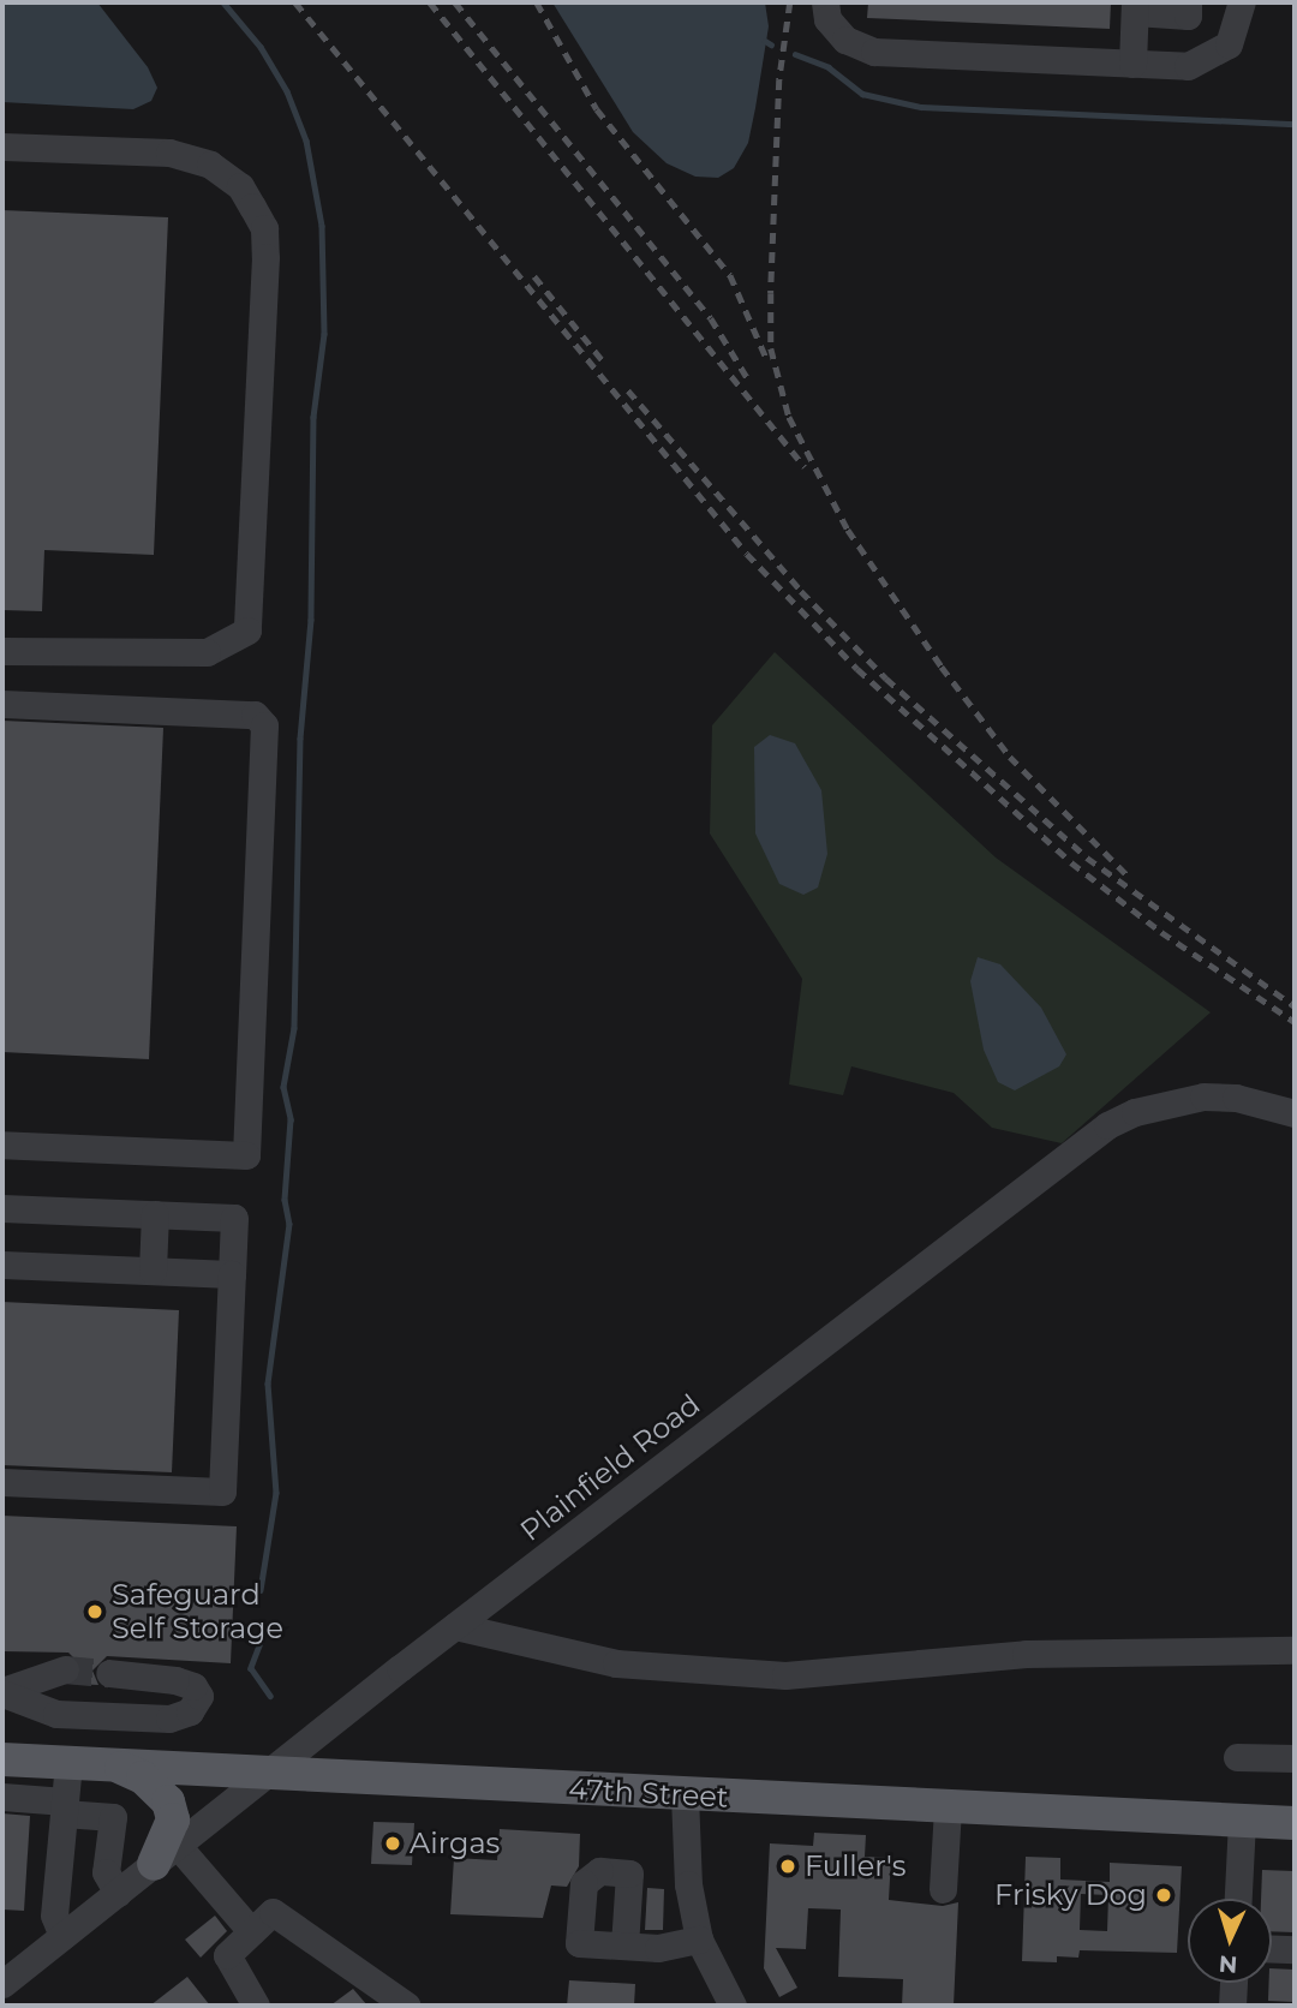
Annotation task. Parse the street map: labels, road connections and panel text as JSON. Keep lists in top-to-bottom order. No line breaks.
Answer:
{"streets":{"main road":["47th Street"],"street":["Plainfield Road"]},"crossings":[["Plainfield Road","47th Street"]],"places":["Safeguard Self Storage","Airgas","Fuller's","Frisky Dog"],"north":"bottom"}
